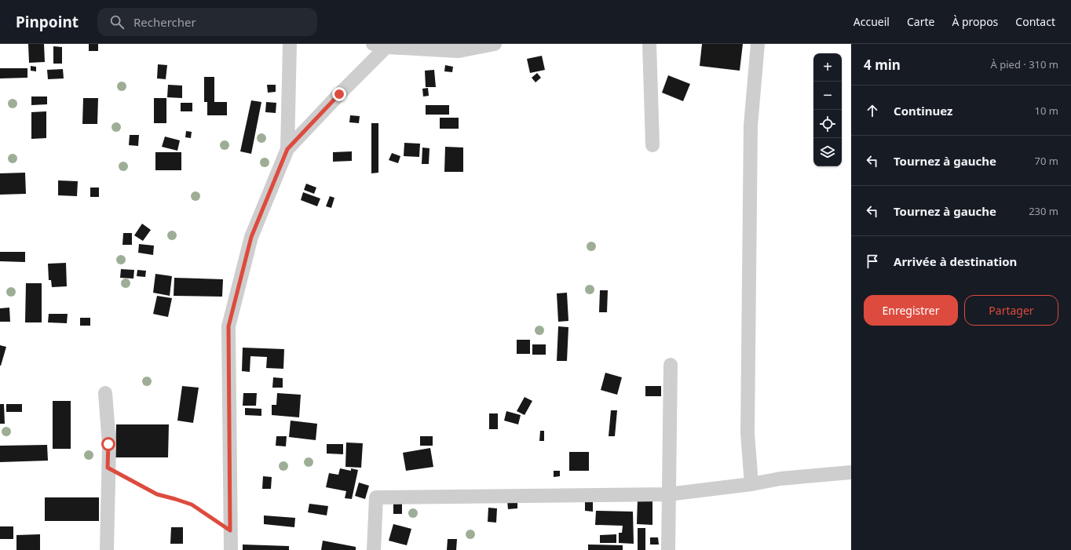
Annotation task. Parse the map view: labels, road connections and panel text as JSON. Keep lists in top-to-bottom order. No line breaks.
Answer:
{"page":{"header":"Pinpoint","search":"Rechercher","nav":["Accueil","Carte","À propos","Contact"],"heading":["4 min","À pied · 310 m"],"map_buttons":["+","−"],"list":[["Continuez","10 m"],["Tournez à gauche","70 m"],["Tournez à gauche","230 m"],"Arrivée à destination"],"buttons":["Enregistrer","Partager"]}}
